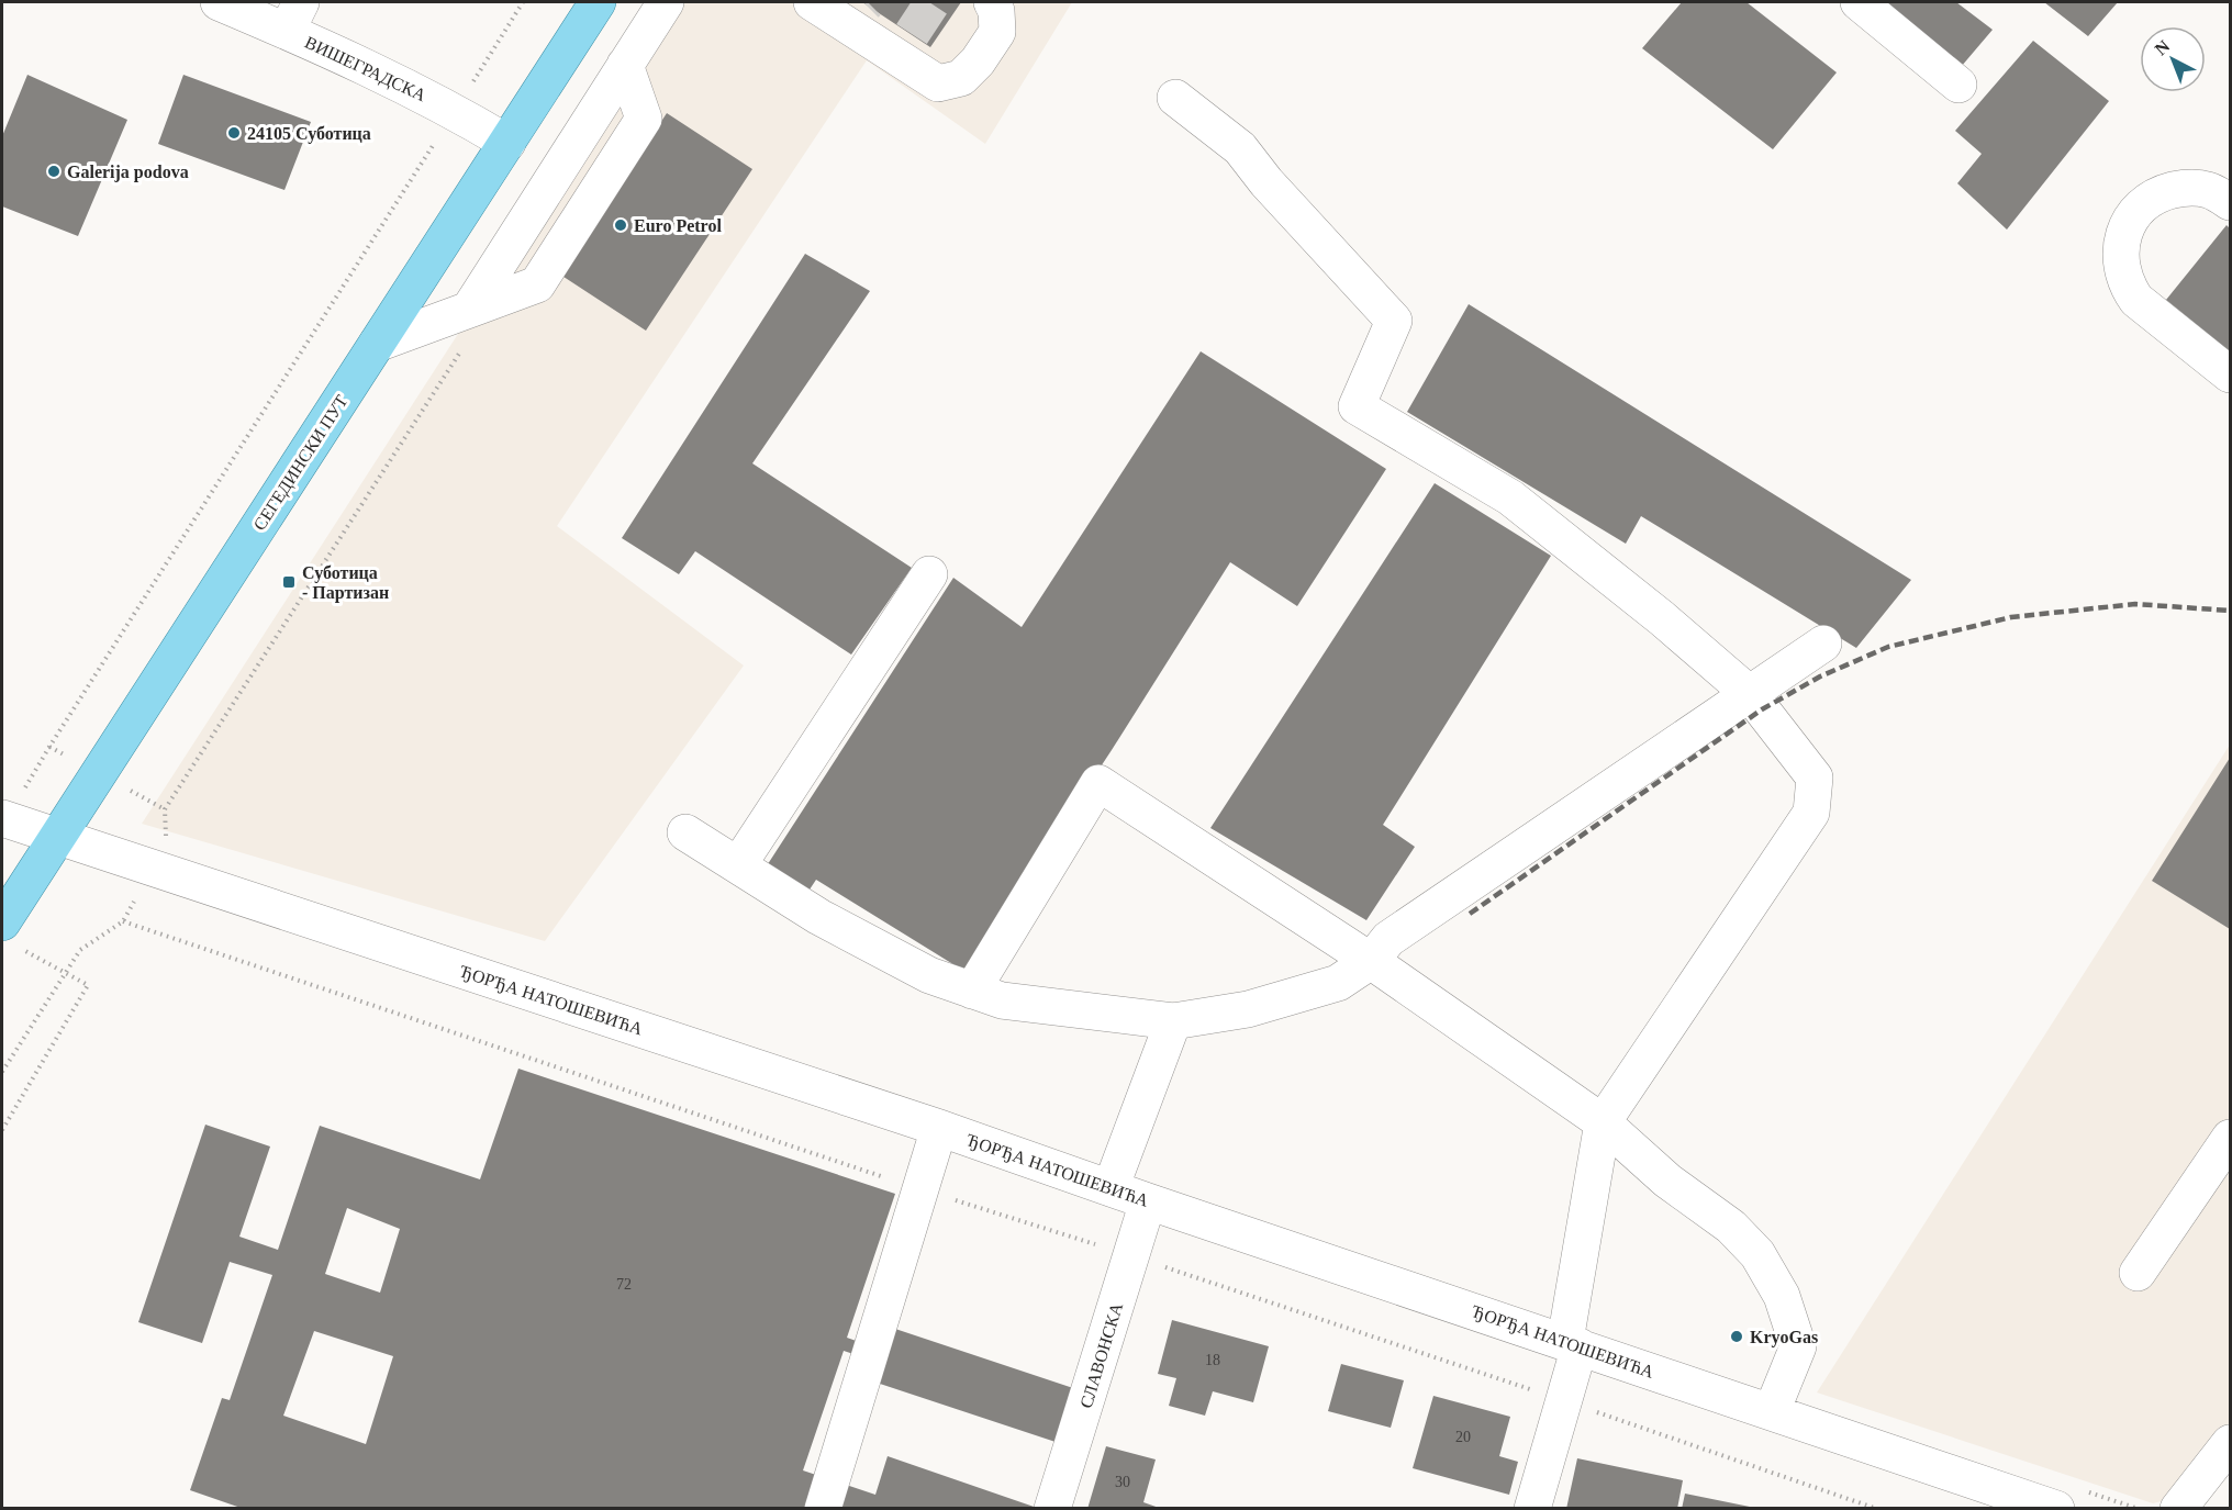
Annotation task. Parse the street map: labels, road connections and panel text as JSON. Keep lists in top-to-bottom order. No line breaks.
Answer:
{"streets":{"main road":["СЕГЕДИНСКИ ПУТ"],"street":["ВИШЕГРАДСКА","ЂОРЂА НАТОШЕВИЋА","СЛАВОНСКА"]},"crossings":[["ВИШЕГРАДСКА","СЕГЕДИНСКИ ПУТ"],["СЕГЕДИНСКИ ПУТ","ЂОРЂА НАТОШЕВИЋА"],["ЂОРЂА НАТОШЕВИЋА","СЛАВОНСКА"]],"places":{"other":["24105 Суботица","Galerija podova","Euro Petrol","KryoGas"],"transit":["Суботица - Партизан"]},"house_numbers":["72","18","20","30"],"north":"top left"}
